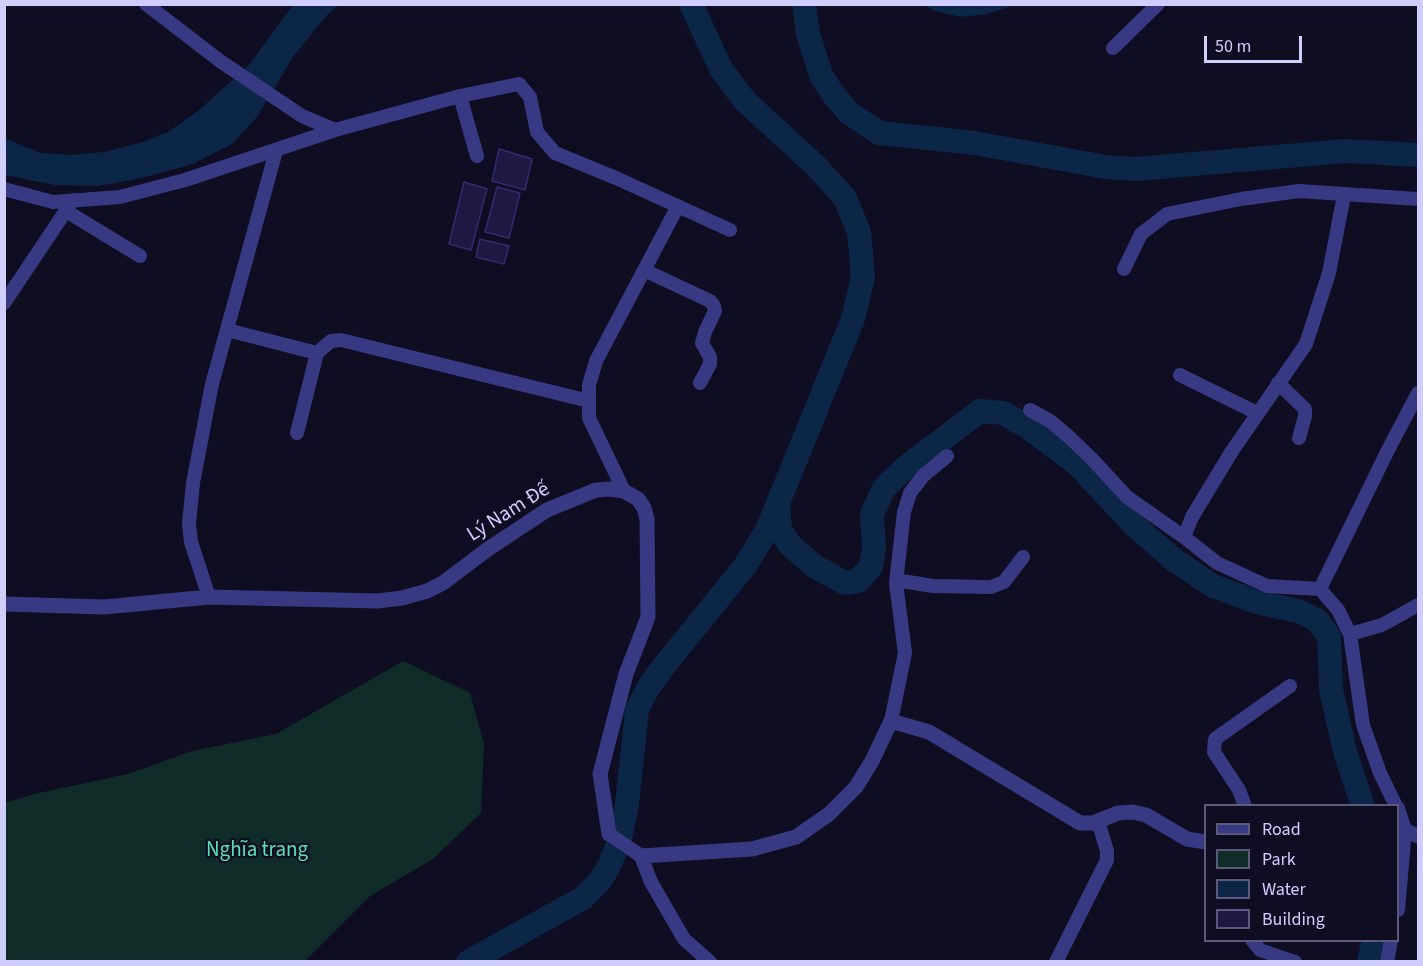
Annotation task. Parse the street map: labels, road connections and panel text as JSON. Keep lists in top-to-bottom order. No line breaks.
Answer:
{"streets":{"street":["Lý Nam Đế"]},"parks":["Nghĩa trang"],"legend":["Road","Park","Water","Building"],"scale_bar":"50 m"}
